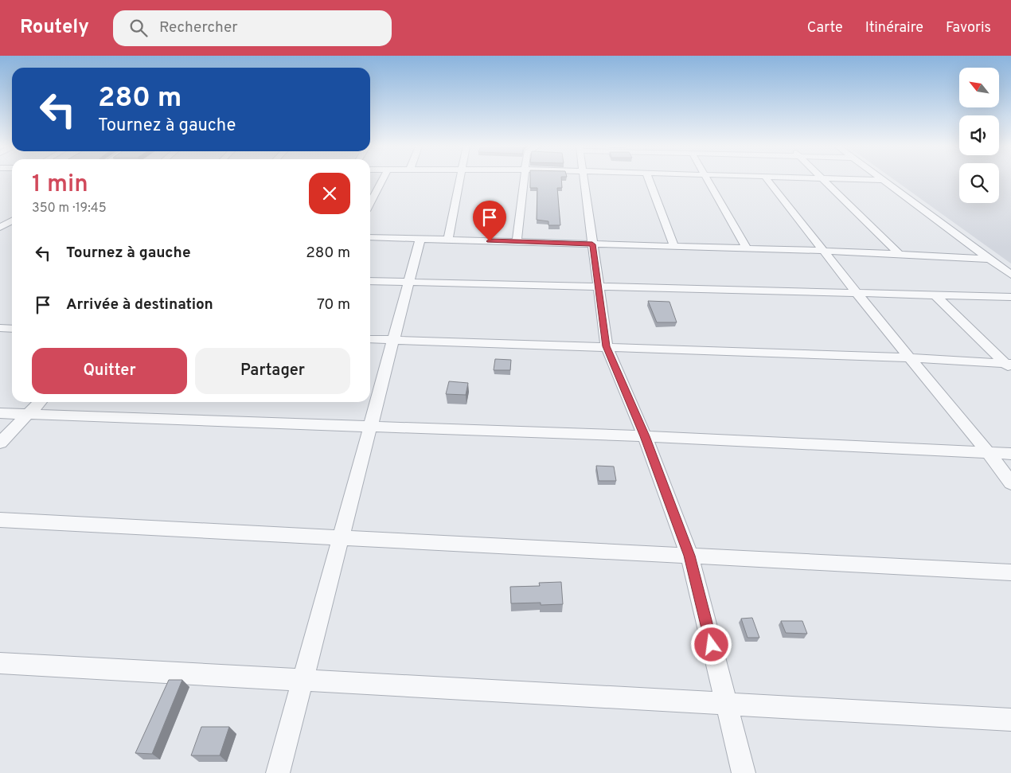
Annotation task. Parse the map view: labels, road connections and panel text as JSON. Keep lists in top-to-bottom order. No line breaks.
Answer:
{"north":"top left","page":{"header":"Routely","search":"Rechercher","nav":["Carte","Itinéraire","Favoris"],"turn":["280 m","Tournez à gauche"],"heading":["1 min","350 m · 19:45"],"list":[{"name":"Tournez à gauche","value":"280 m"},{"name":"Arrivée à destination","value":"70 m"}],"buttons":["Quitter","Partager"]}}
